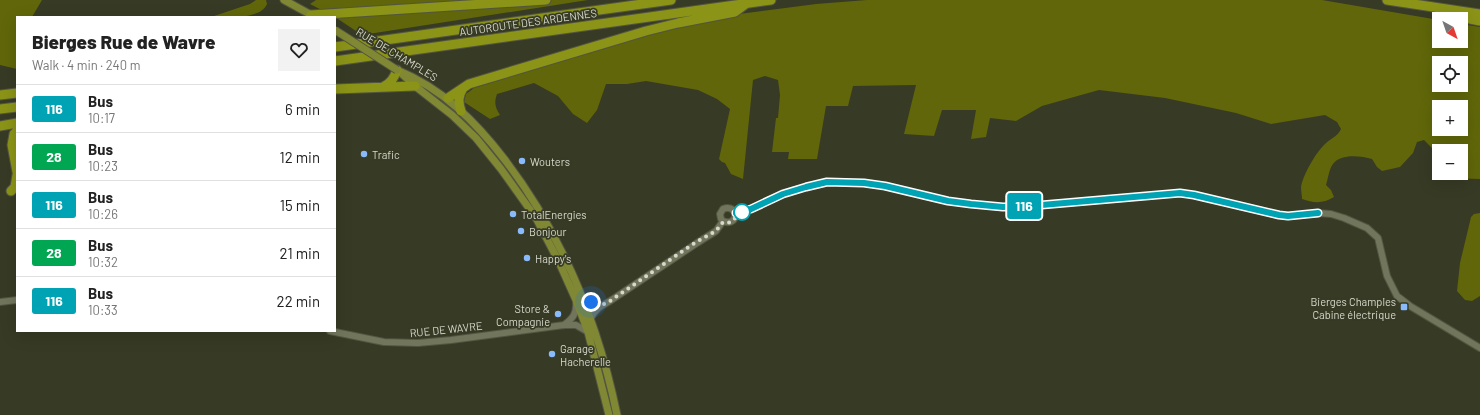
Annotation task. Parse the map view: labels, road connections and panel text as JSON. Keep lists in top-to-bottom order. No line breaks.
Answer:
{"streets":{"highway":["AUTOROUTE DES ARDENNES"],"main road":["RUE DE CHAMPLES"],"street":["RUE DE WAVRE"]},"places":{"other":["Trafic","Wouters","TotalEnergies","Bonjour","Happy's","Store & Compagnie","Garage Hacherelle"],"transit":["Bierges Champles Cabine électrique"]},"lines":["bus line 116"],"north":"bottom right","page":{"on_map":"116","map_buttons":["+","−"],"heading":["Bierges Rue de Wavre","Walk · 4 min · 240 m"],"list":[{"mark":"116","name":"Bus","note":"10:17","value":"6 min"},{"mark":"28","name":"Bus","note":"10:23","value":"12 min"},{"mark":"116","name":"Bus","note":"10:26","value":"15 min"},{"mark":"28","name":"Bus","note":"10:32","value":"21 min"},{"mark":"116","name":"Bus","note":"10:33","value":"22 min"}]}}
